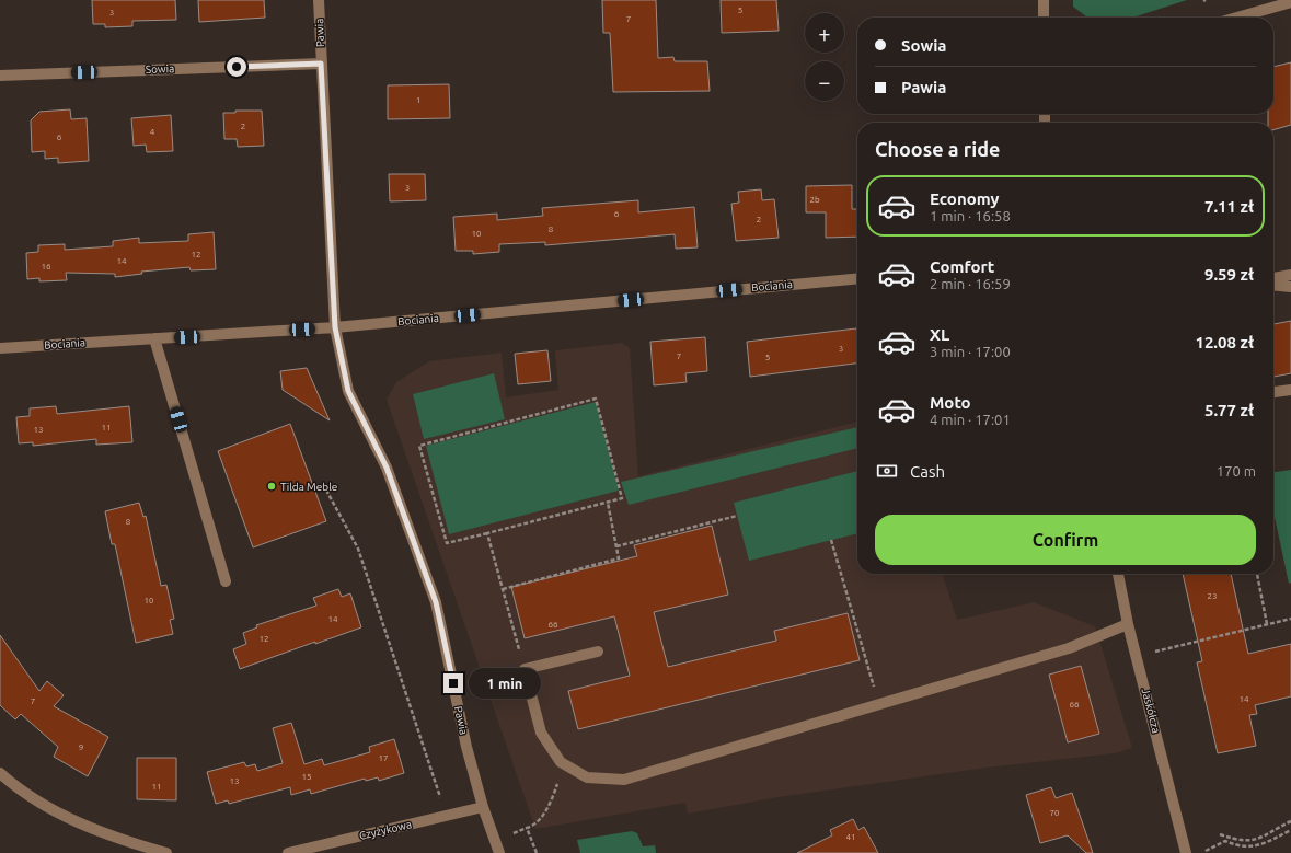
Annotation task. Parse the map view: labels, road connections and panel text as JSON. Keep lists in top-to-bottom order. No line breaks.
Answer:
{"streets":{"street":["Pawia","Sowia","Bociania","Jaskółcza","Czyżykowa"]},"crossings":[["Pawia","Sowia"],["Pawia","Bociania"],["Pawia","Czyżykowa"]],"places":["Tilda Meble"],"house_numbers":["5","3","7","1","2","4","6","3","2b","6","2","8","10","12","14","16","3","7","5","11","13","8","23","10","14","66","12","14","7","66","9","17","15","13","11","70","41"],"page":{"map_buttons":["+","−"],"banner":["Sowia","Pawia"],"heading":"Choose a ride","list":[{"name":"Economy","note":"1 min · 16:58","value":"7.11 zł"},{"name":"Comfort","note":"2 min · 16:59","value":"9.59 zł"},{"name":"XL","note":"3 min · 17:00","value":"12.08 zł"},{"name":"Moto","note":"4 min · 17:01","value":"5.77 zł"}],"pay":["Cash","170 m"],"buttons":"Confirm","bubble":"1 min"}}
